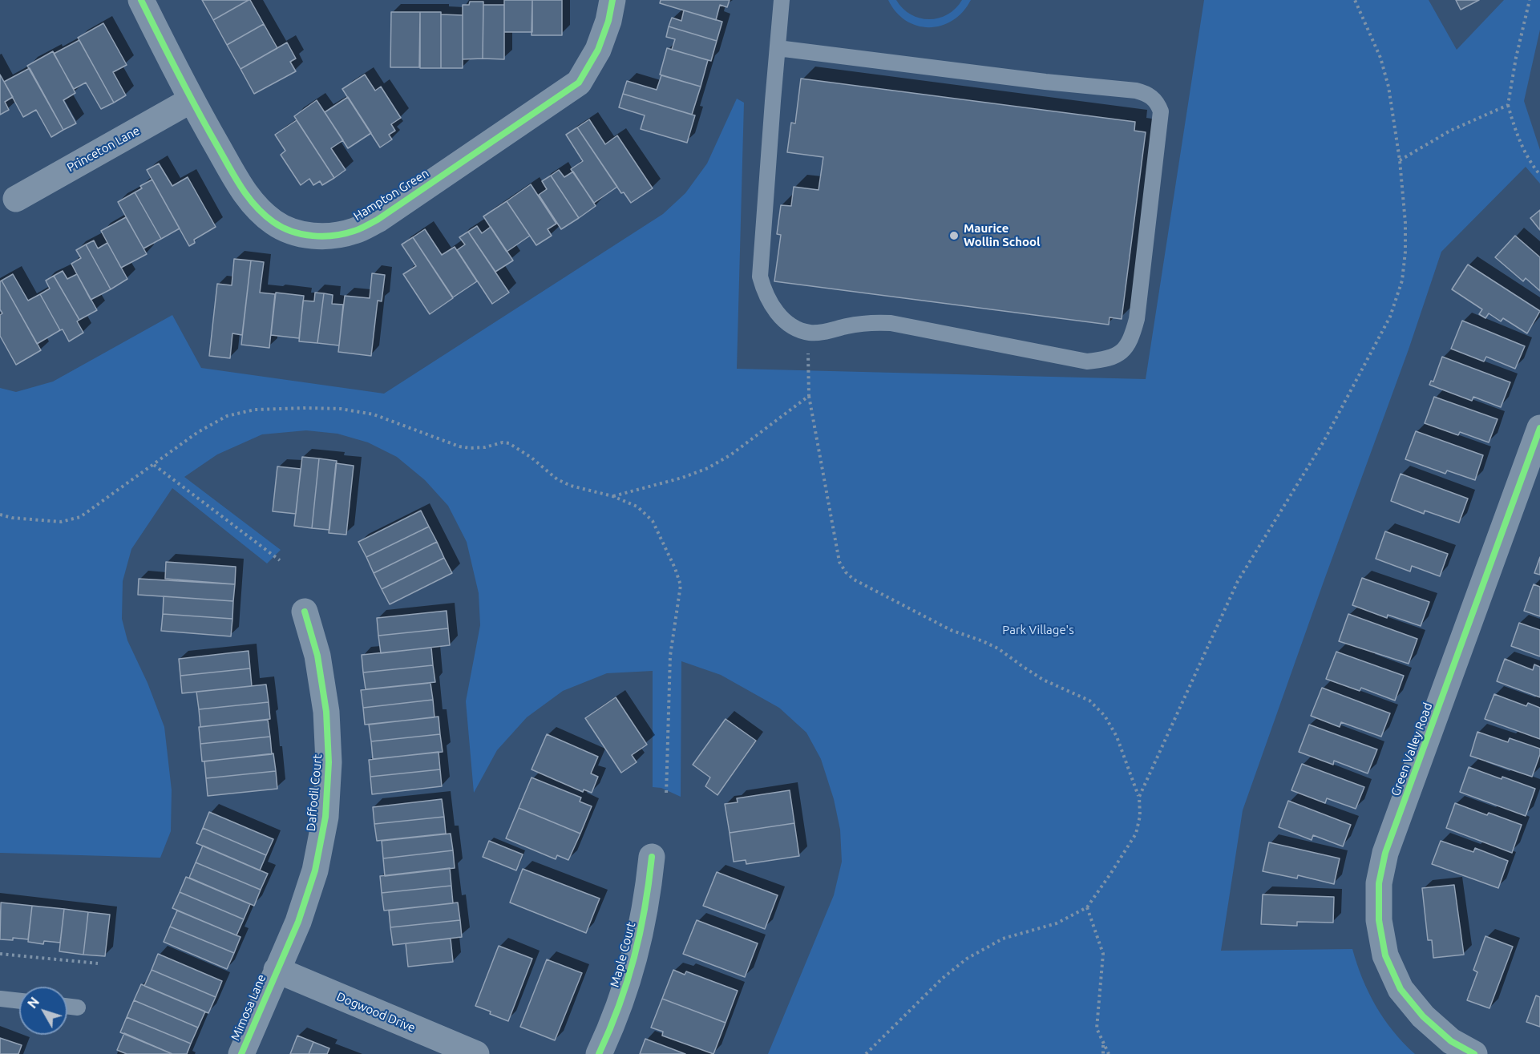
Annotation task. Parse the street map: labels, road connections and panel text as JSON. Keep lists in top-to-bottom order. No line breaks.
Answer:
{"streets":{"street":["Princeton Lane","Hampton Green","Green Valley Road","Daffodil Court","Maple Court","Mimosa Lane","Dogwood Drive"]},"crossings":[["Princeton Lane","Hampton Green"],["Daffodil Court","Mimosa Lane"],["Daffodil Court","Dogwood Drive"],["Mimosa Lane","Dogwood Drive"]],"parks":["Park Village's"],"places":["Maurice Wollin School"],"north":"top left"}
